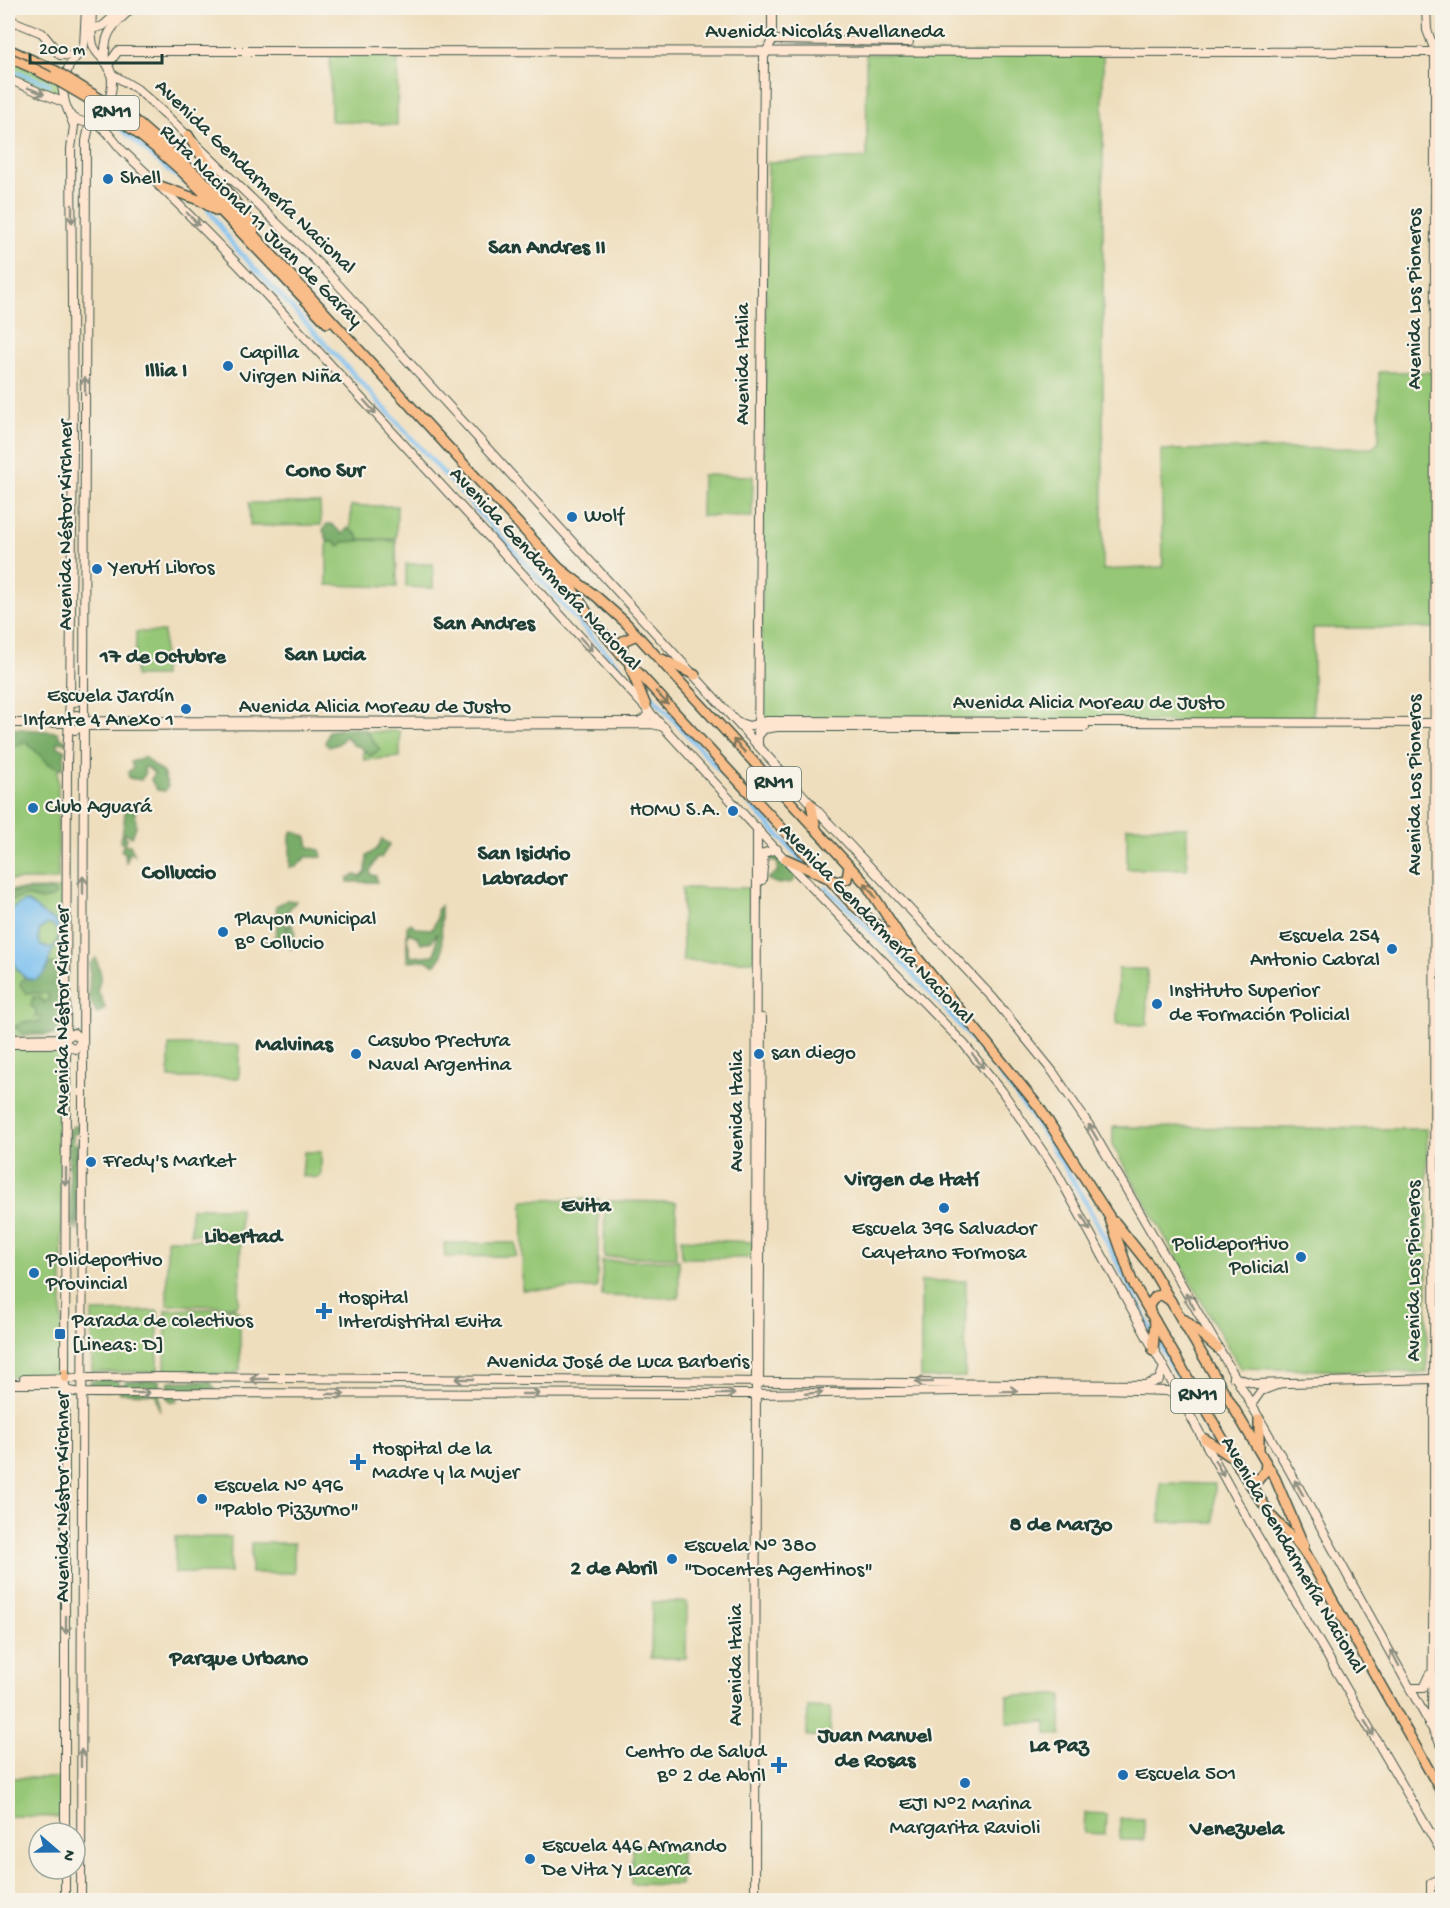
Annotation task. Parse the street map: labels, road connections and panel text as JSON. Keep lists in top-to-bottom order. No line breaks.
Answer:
{"streets":{"highway":["RN11","Ruta Nacional 11 Juan de Garay"],"main road":["Avenida Nicolás Avellaneda","Avenida Gendarmería Nacional","Avenida Los Pioneros","Avenida Italia","Avenida Néstor Kirchner","Avenida Alicia Moreau de Justo","Avenida José de Luca Barberis"]},"crossings":[["Avenida Nicolás Avellaneda","Avenida Gendarmería Nacional"],["Avenida Nicolás Avellaneda","Avenida Los Pioneros"],["Avenida Nicolás Avellaneda","Avenida Italia"],["Avenida Nicolás Avellaneda","Avenida Néstor Kirchner"],["Avenida Gendarmería Nacional","Avenida Los Pioneros"],["Avenida Gendarmería Nacional","Avenida Italia"],["Avenida Gendarmería Nacional","Avenida Néstor Kirchner"],["Avenida Gendarmería Nacional","Avenida Alicia Moreau de Justo"],["Avenida Gendarmería Nacional","Avenida José de Luca Barberis"],["Avenida Los Pioneros","Avenida Alicia Moreau de Justo"],["Avenida Italia","Avenida Alicia Moreau de Justo"],["Avenida Italia","Avenida José de Luca Barberis"],["Avenida Néstor Kirchner","Avenida Alicia Moreau de Justo"],["Avenida Néstor Kirchner","Avenida José de Luca Barberis"]],"districts":["San Andres II","Illia I","Cono Sur","San Andres","San Lucia","17 de Octubre","San Isidrio Labrador","Colluccio","Malvinas","Virgen de Itatí","Evita","Libertad","8 de Marzo","2 de Abril","Parque Urbano","Juan Manuel de Rosas","La Paz","Venezuela"],"places":{"other":["Shell","Capilla Virgen Niña","Wolf","Yerutí Libros","Escuela Jardín Infante 4 Anexo 1","Club Aguará","HOMU S.A.","Playon Municipal B° Collucio","Escuela 254 Antonio Cabral","Instituto Superior de Formación Policial","Casubo Prectura Naval Argentina","san diego","Fredy's Market","Escuela 396 Salvador Cayetano Formosa","Polideportivo Policial","Polideportivo Provincial","Escuela N° 496 \"Pablo Pizzurno\"","Escuela N° 380 \"Docentes Agentinos\"","Escuela 501","EJI N°2 Marina Margarita Ravioli","Escuela 446 Armando De Vita Y Lacerra"],"health":["Hospital Interdistrital Evita","Hospital de la Madre y la Mujer","Centro de Salud B° 2 de Abril"],"transit":["Parada de colectivos [Lineas: D]"]},"scale_bar":"200 m","north":"right"}
